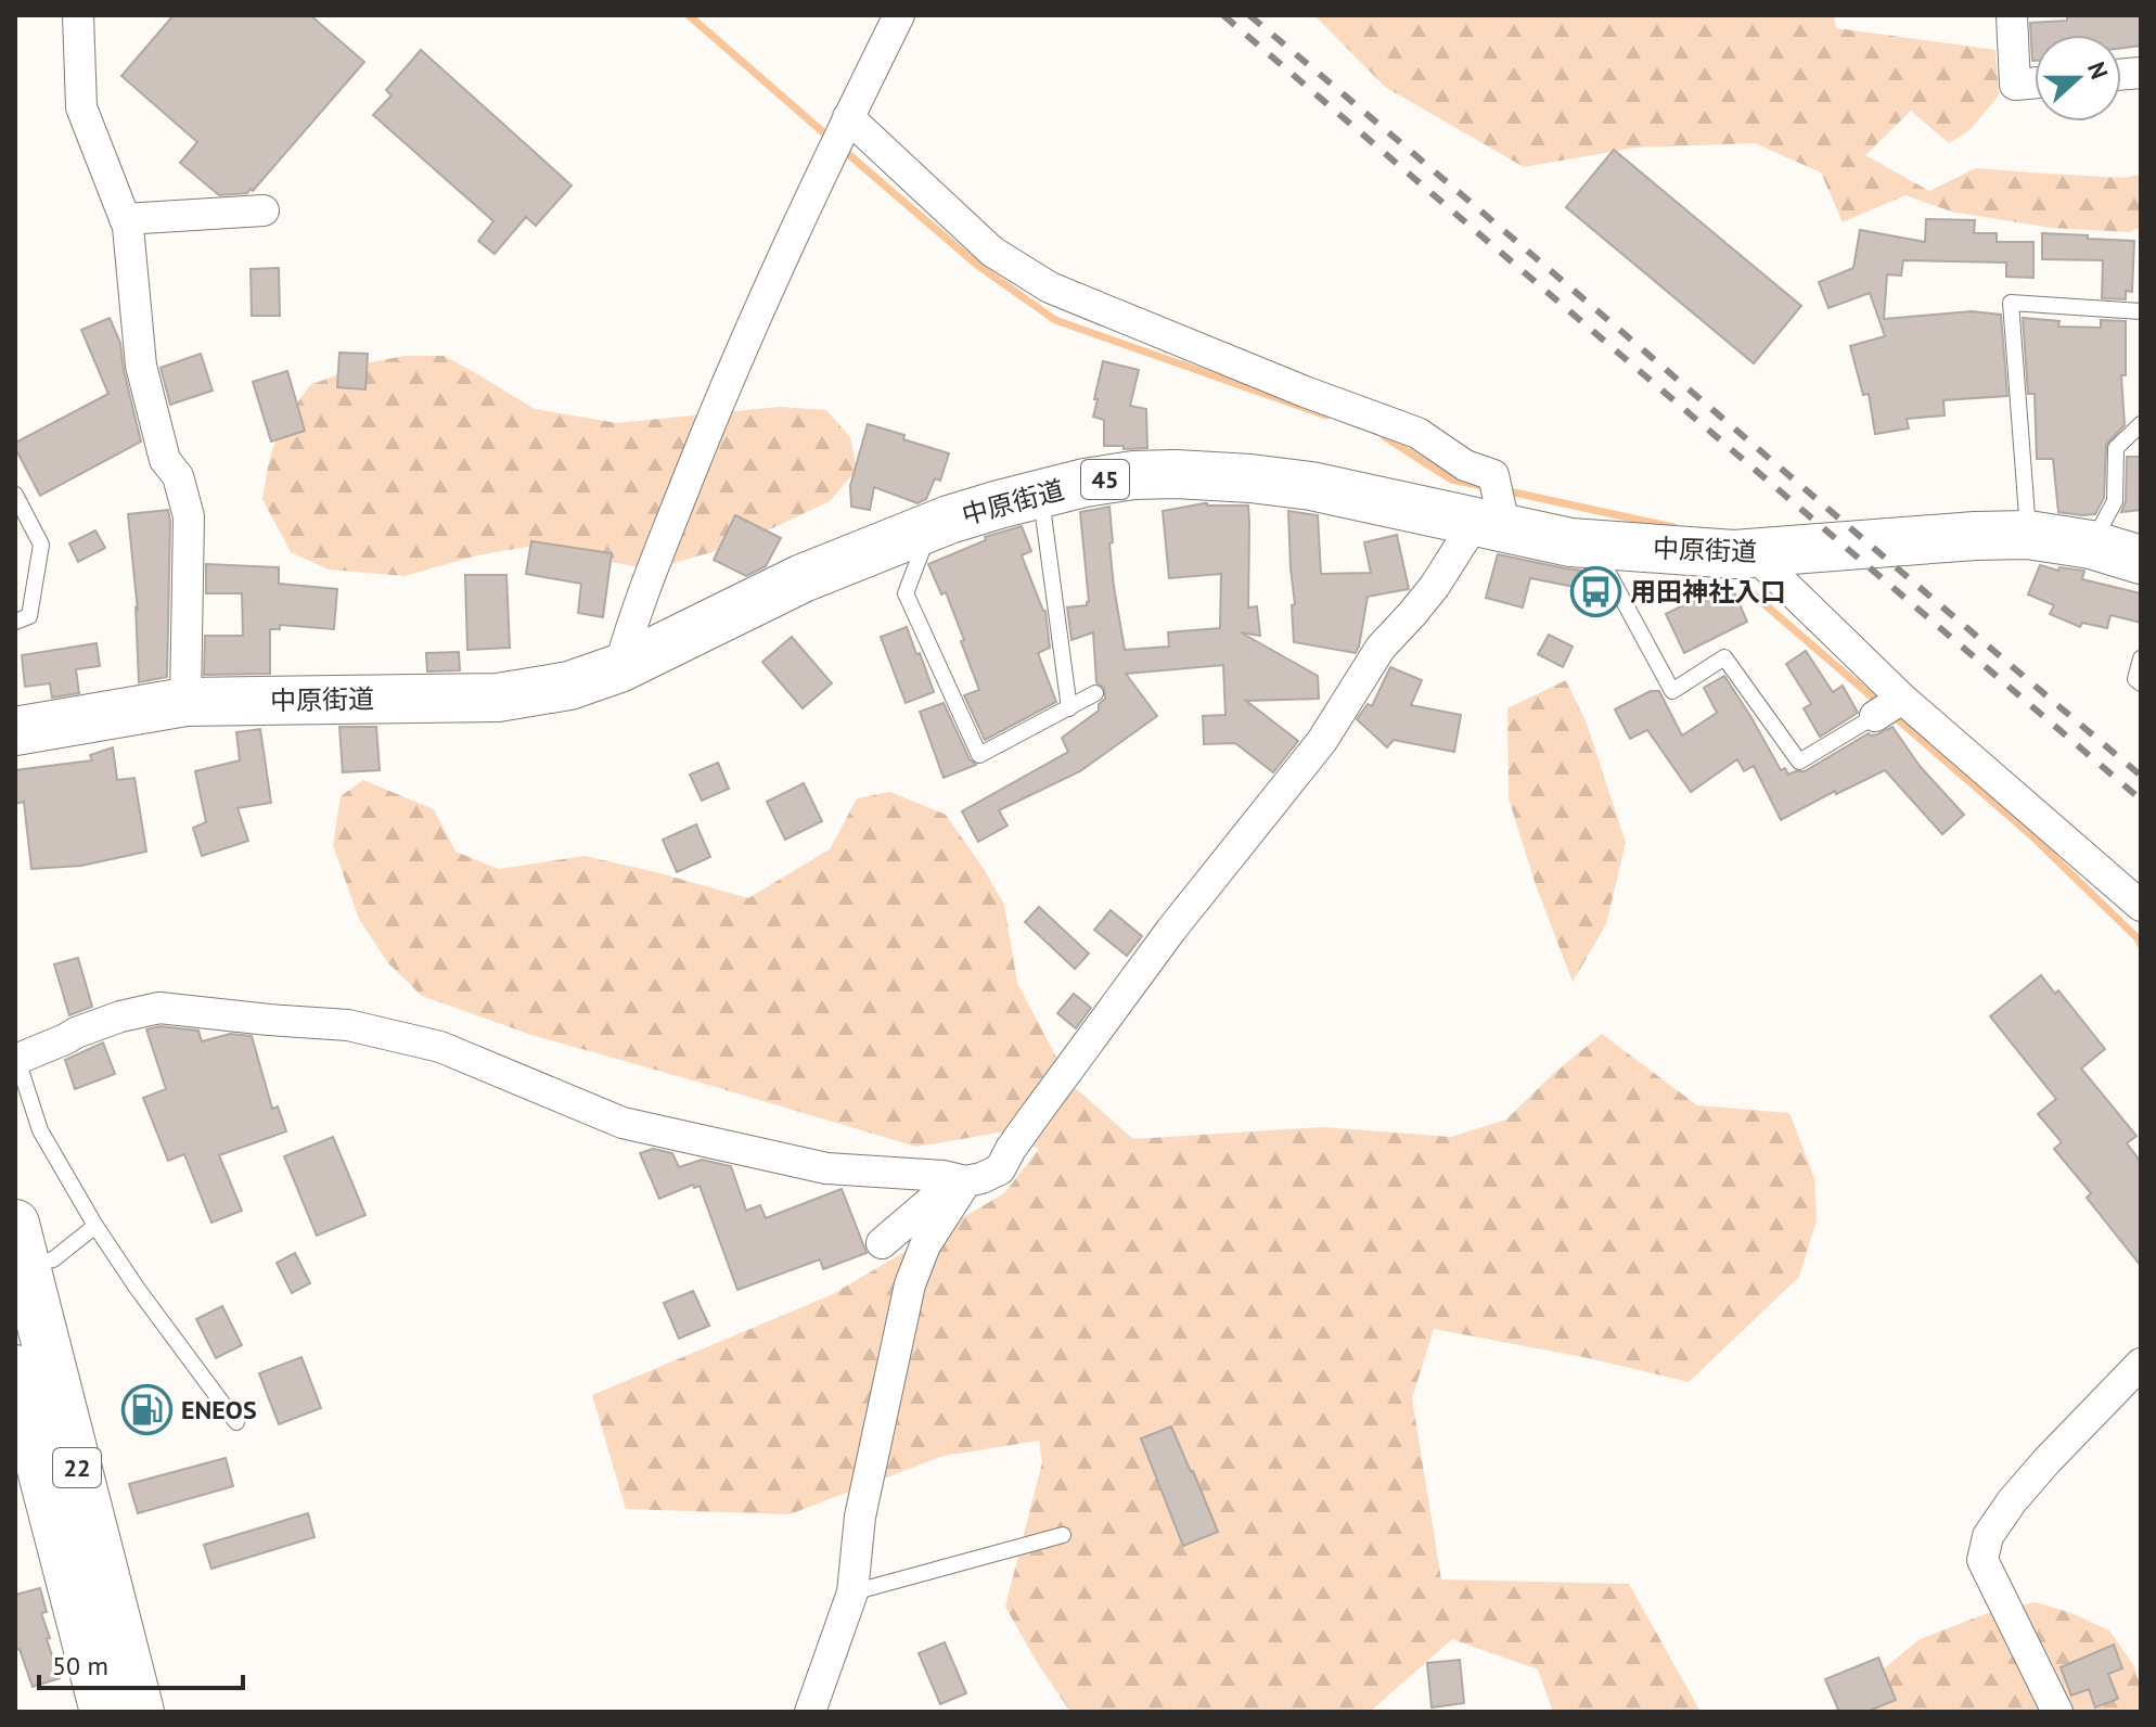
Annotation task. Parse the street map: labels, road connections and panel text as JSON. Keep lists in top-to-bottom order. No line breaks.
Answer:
{"streets":{"main road":["45","中原街道","22"]},"places":{"bus stop":["用田神社入口"],"fuel station":["ENEOS"]},"scale_bar":"50 m","north":"right"}
